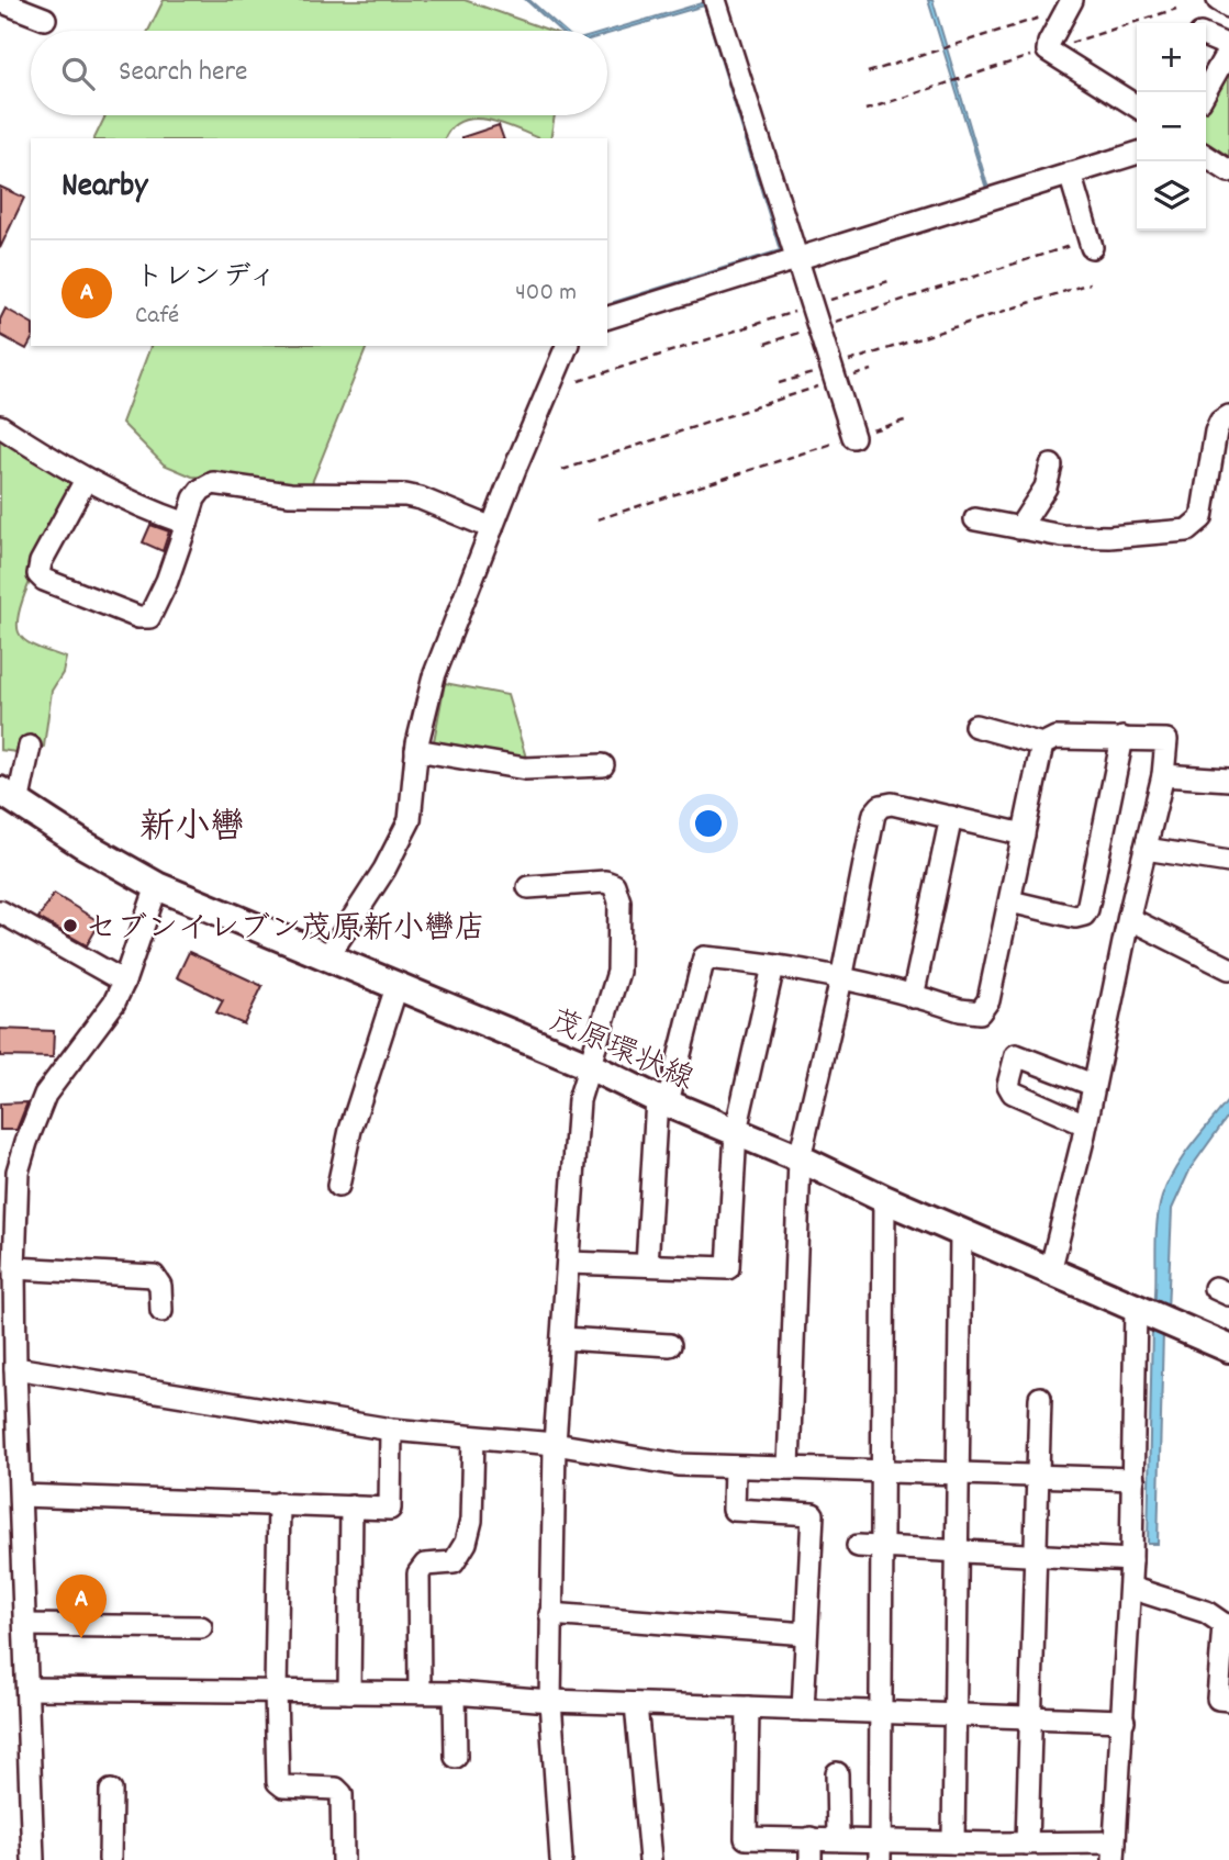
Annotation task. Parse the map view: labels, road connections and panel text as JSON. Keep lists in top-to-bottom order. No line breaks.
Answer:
{"streets":{"main road":["茂原環状線"]},"districts":["新小轡"],"places":["セブンイレブン茂原新小轡店"],"page":{"map_buttons":["+","−"],"search":"Search here","heading":"Nearby","list":[{"mark":"A","name":"トレンディ","note":"Café","value":"400 m"}],"pins":"A"}}
